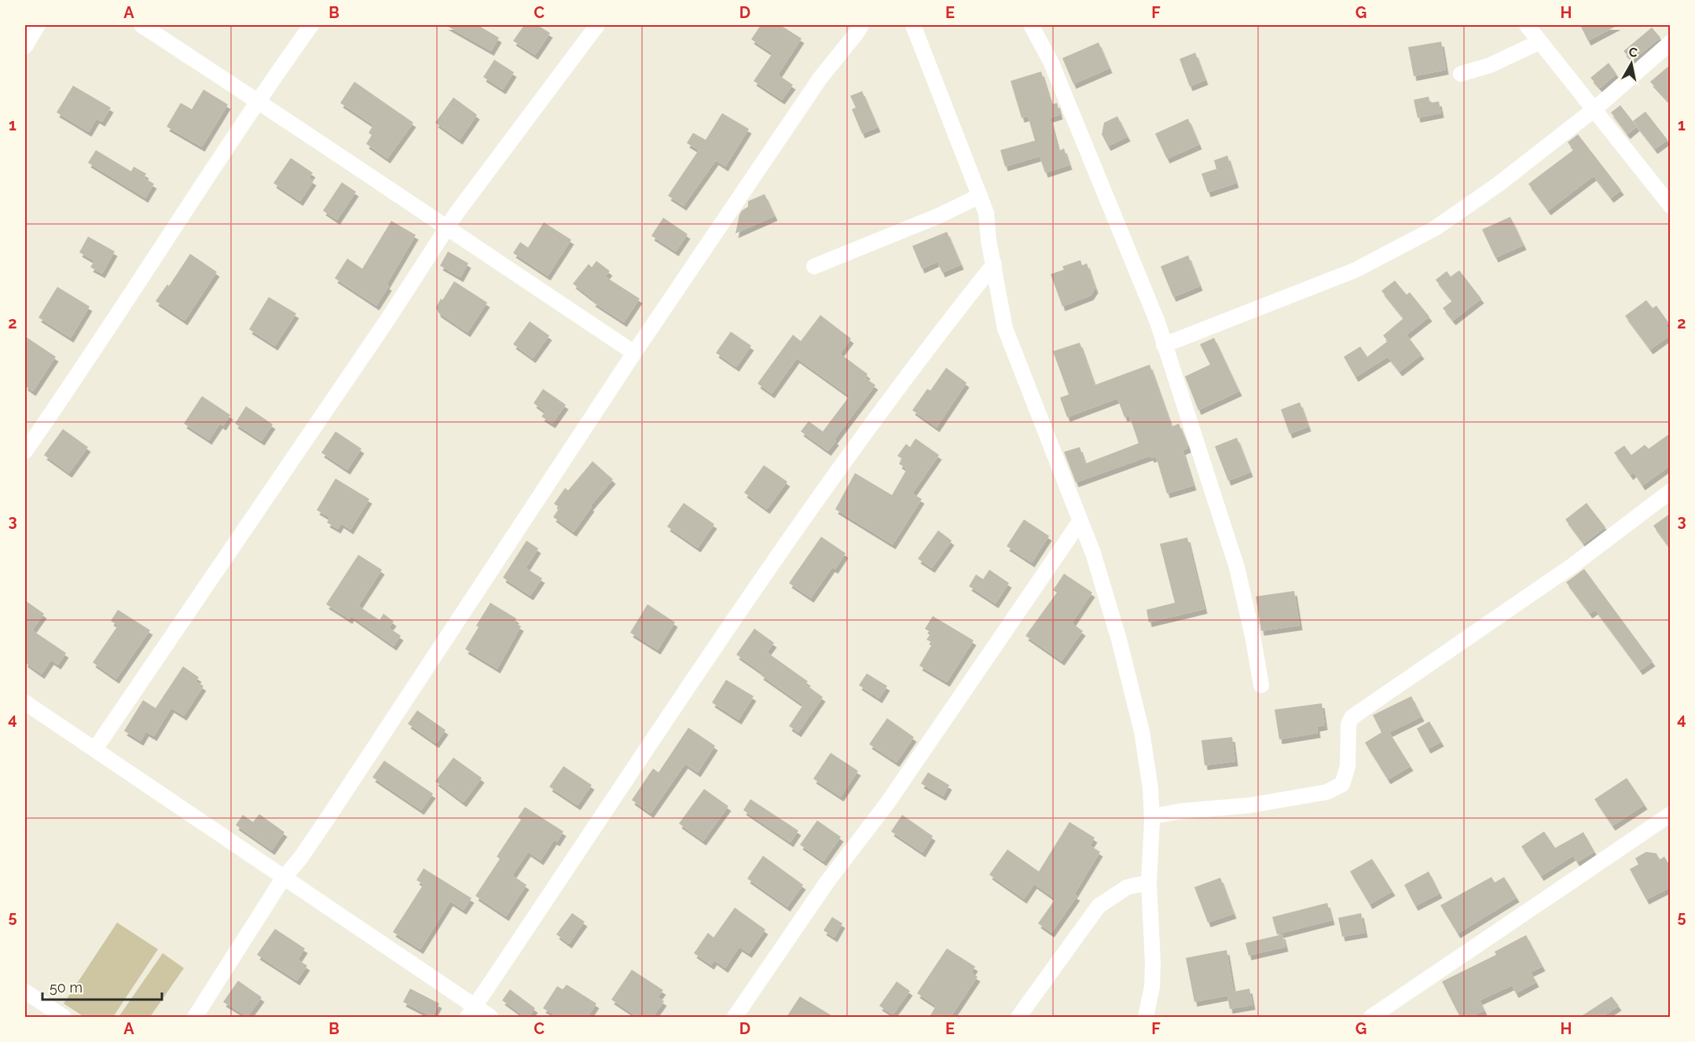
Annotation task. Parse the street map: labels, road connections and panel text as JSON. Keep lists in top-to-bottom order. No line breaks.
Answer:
{"scale_bar":"50 m","north":"top","grid":{"columns":["A","B","C","D","E","F","G","H"],"rows":["1","2","3","4","5"]}}
